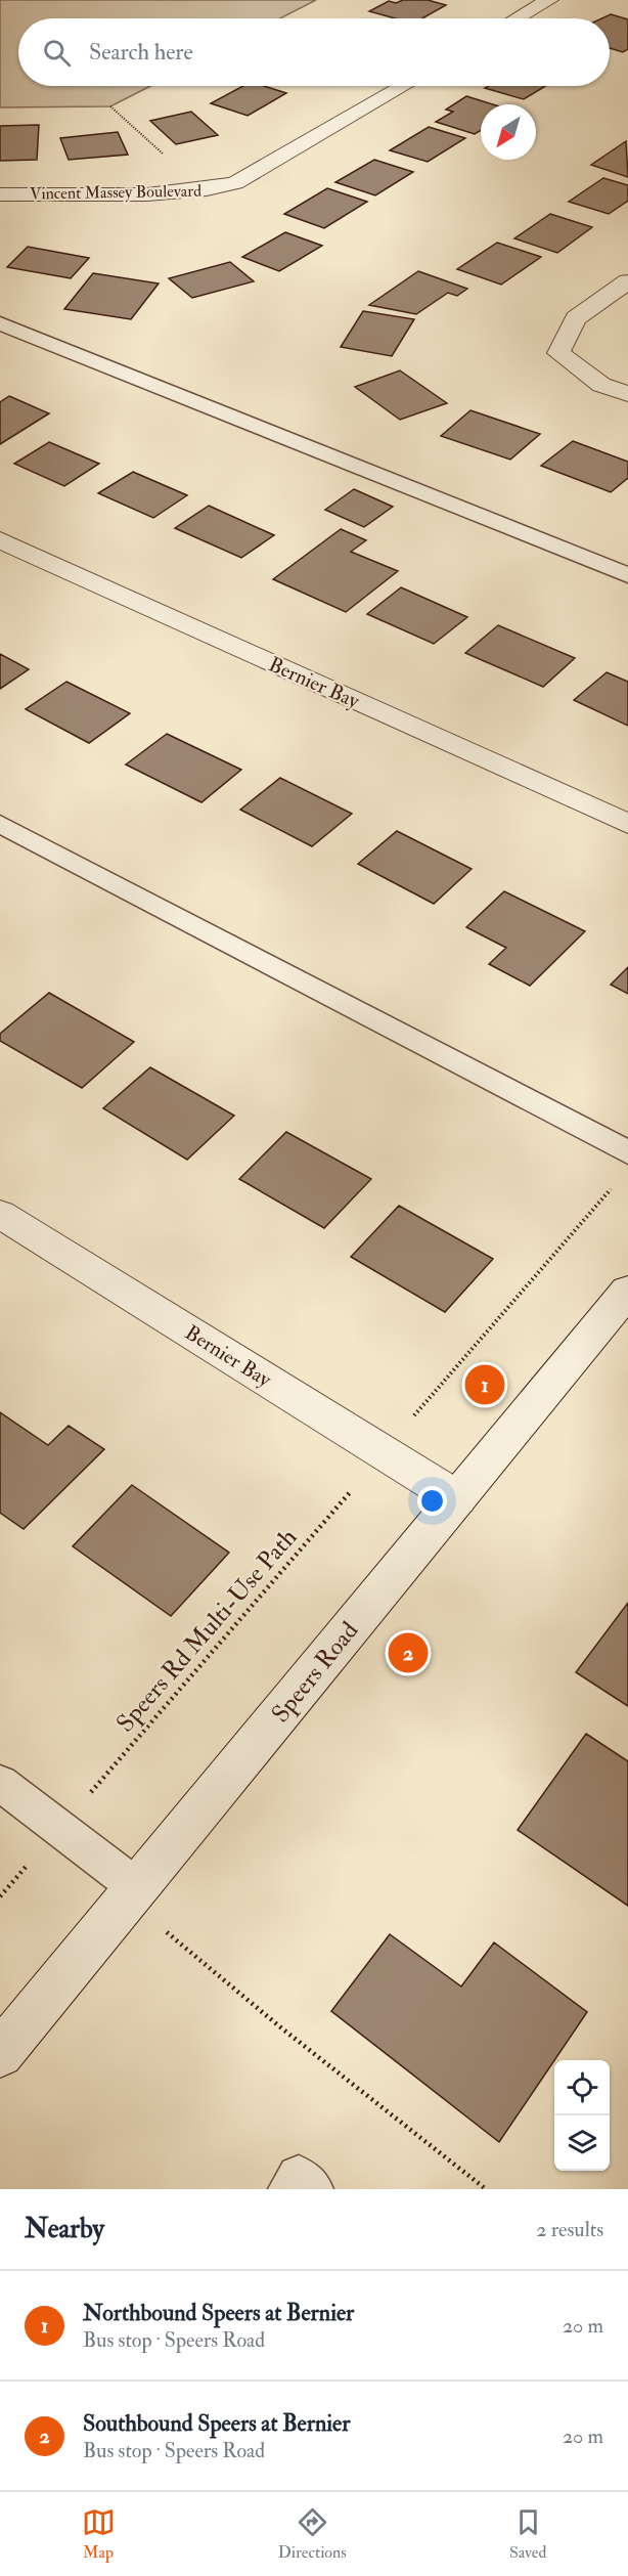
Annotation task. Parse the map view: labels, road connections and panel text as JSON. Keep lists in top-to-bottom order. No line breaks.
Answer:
{"streets":{"street":["Vincent Massey Boulevard","Bernier Bay","Speers Road"],"path":["Speers Rd Multi-Use Path"]},"crossings":[["Bernier Bay","Speers Road"]],"north":"bottom left","page":{"search":"Search here","pins":["1","2"],"heading":["Nearby","2 results"],"list":[{"mark":"1","name":"Northbound Speers at Bernier","note":"Bus stop · Speers Road","value":"20 m"},{"mark":"2","name":"Southbound Speers at Bernier","note":"Bus stop · Speers Road","value":"20 m"}],"nav":["Map","Directions","Saved"]}}
